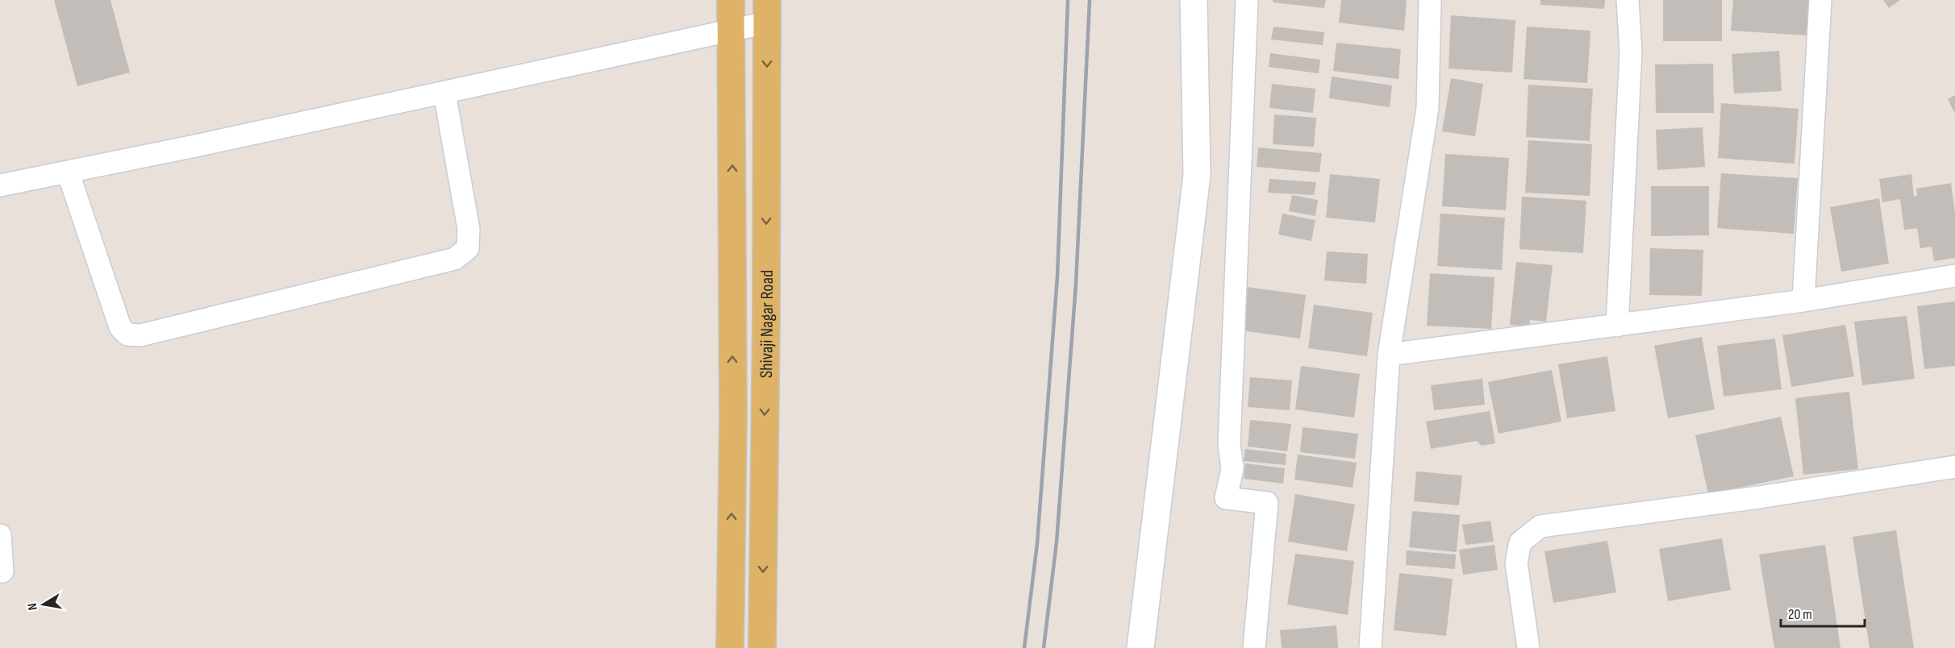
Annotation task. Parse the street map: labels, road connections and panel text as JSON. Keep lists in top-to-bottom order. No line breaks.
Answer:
{"streets":{"main road":["Shivaji Nagar Road"]},"scale_bar":"20 m","north":"left"}
